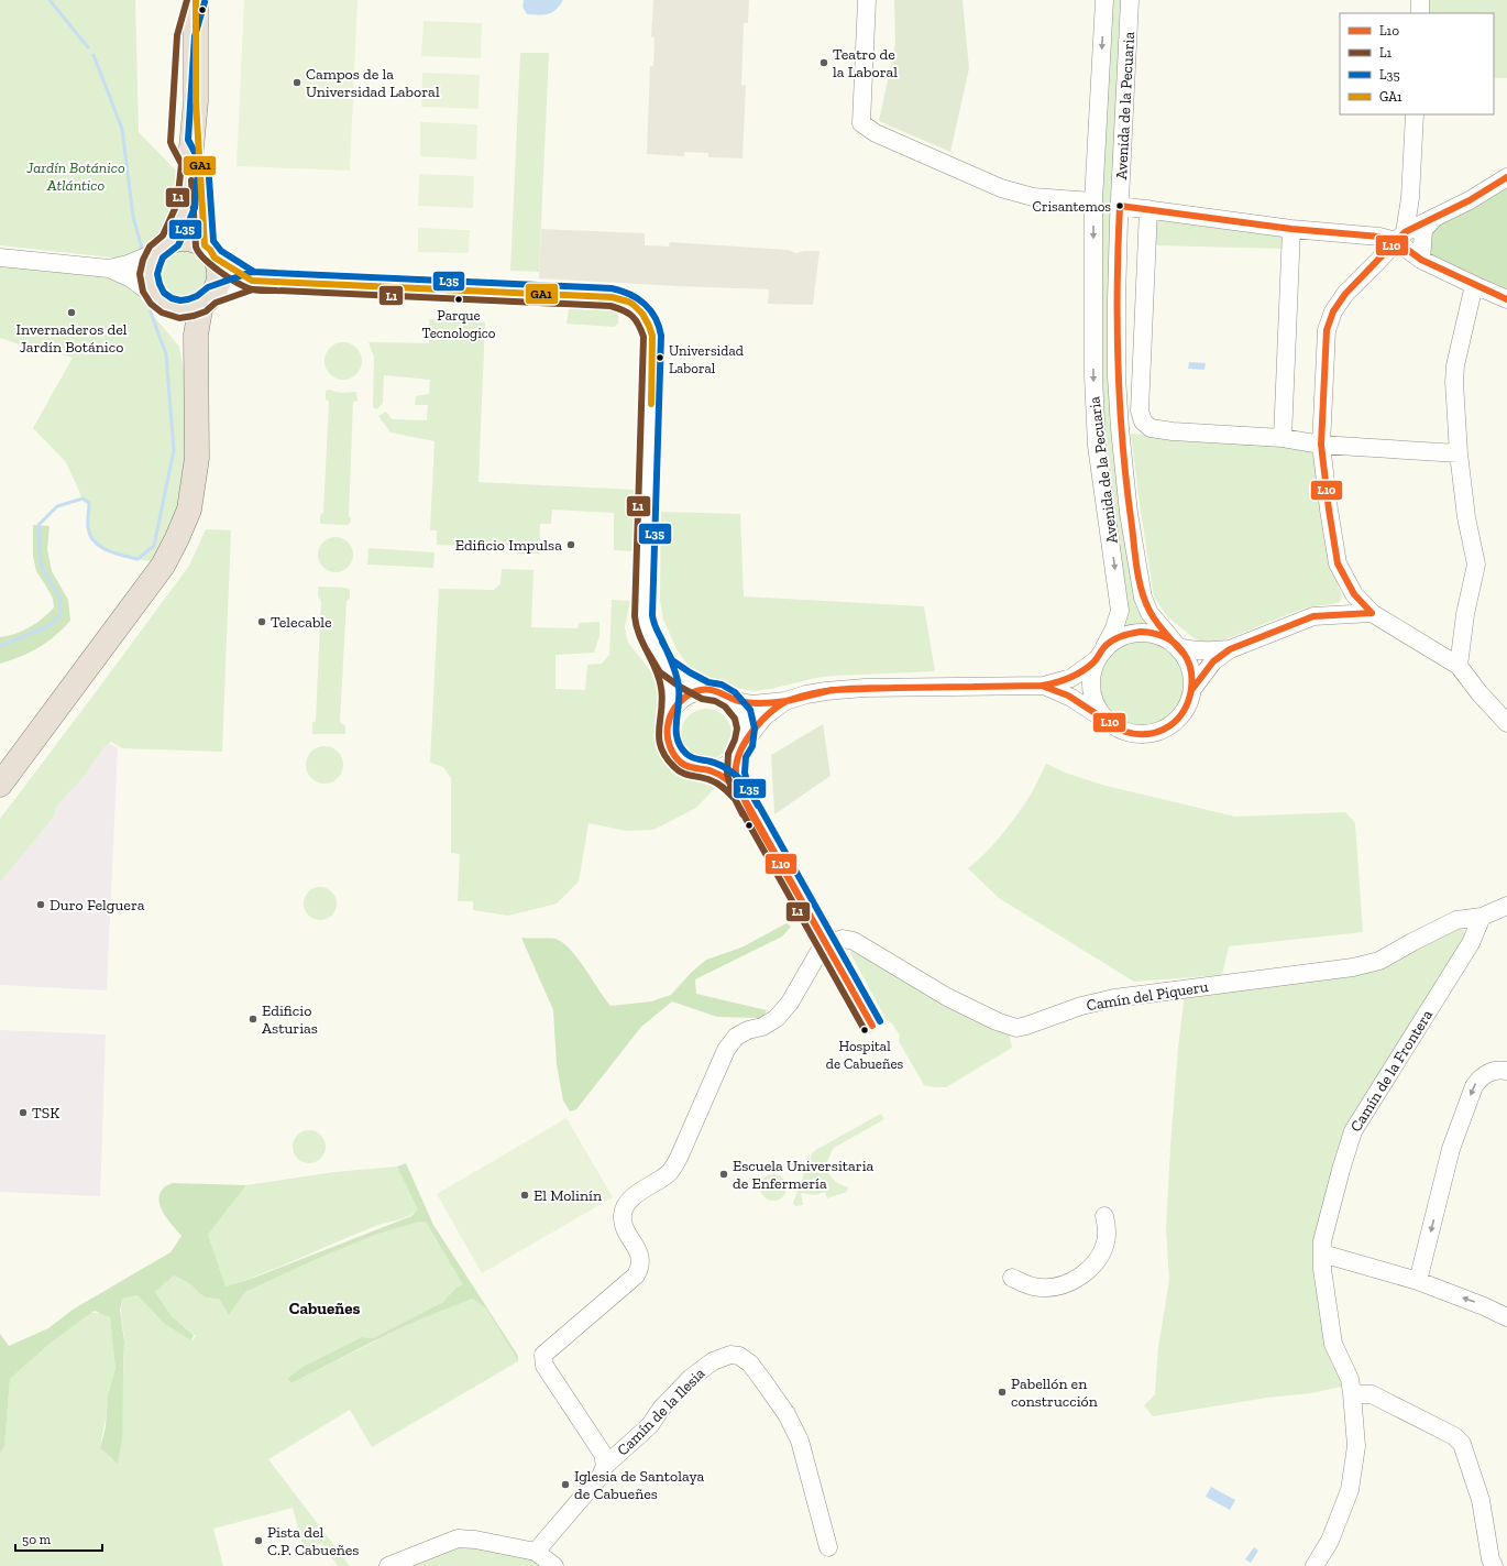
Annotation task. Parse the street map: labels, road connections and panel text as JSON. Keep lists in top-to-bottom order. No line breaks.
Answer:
{"streets":{"street":["Avenida de la Pecuaria","Camín del Piqueru","Camín de la Frontera","Camín de la Ilesia"]},"crossings":[["Camín del Piqueru","Camín de la Frontera"]],"districts":["Cabueñes"],"parks":["Jardín Botánico Atlántico"],"places":["Teatro de la Laboral","Campos de la Universidad Laboral","Crisantemos","Parque Tecnologico","Invernaderos del Jardín Botánico","Universidad Laboral","Edificio Impulsa","Telecable","Duro Felguera","Edificio Asturias","Hospital de Cabueñes","TSK","Escuela Universitaria de Enfermería","El Molinín","Pabellón en construcción","Iglesia de Santolaya de Cabueñes","Pista del C.P. Cabueñes"],"lines":["transit line L1","transit line GA1","transit line L35","transit line L10"],"legend":["L10","L1","L35","GA1"],"scale_bar":"50 m"}
